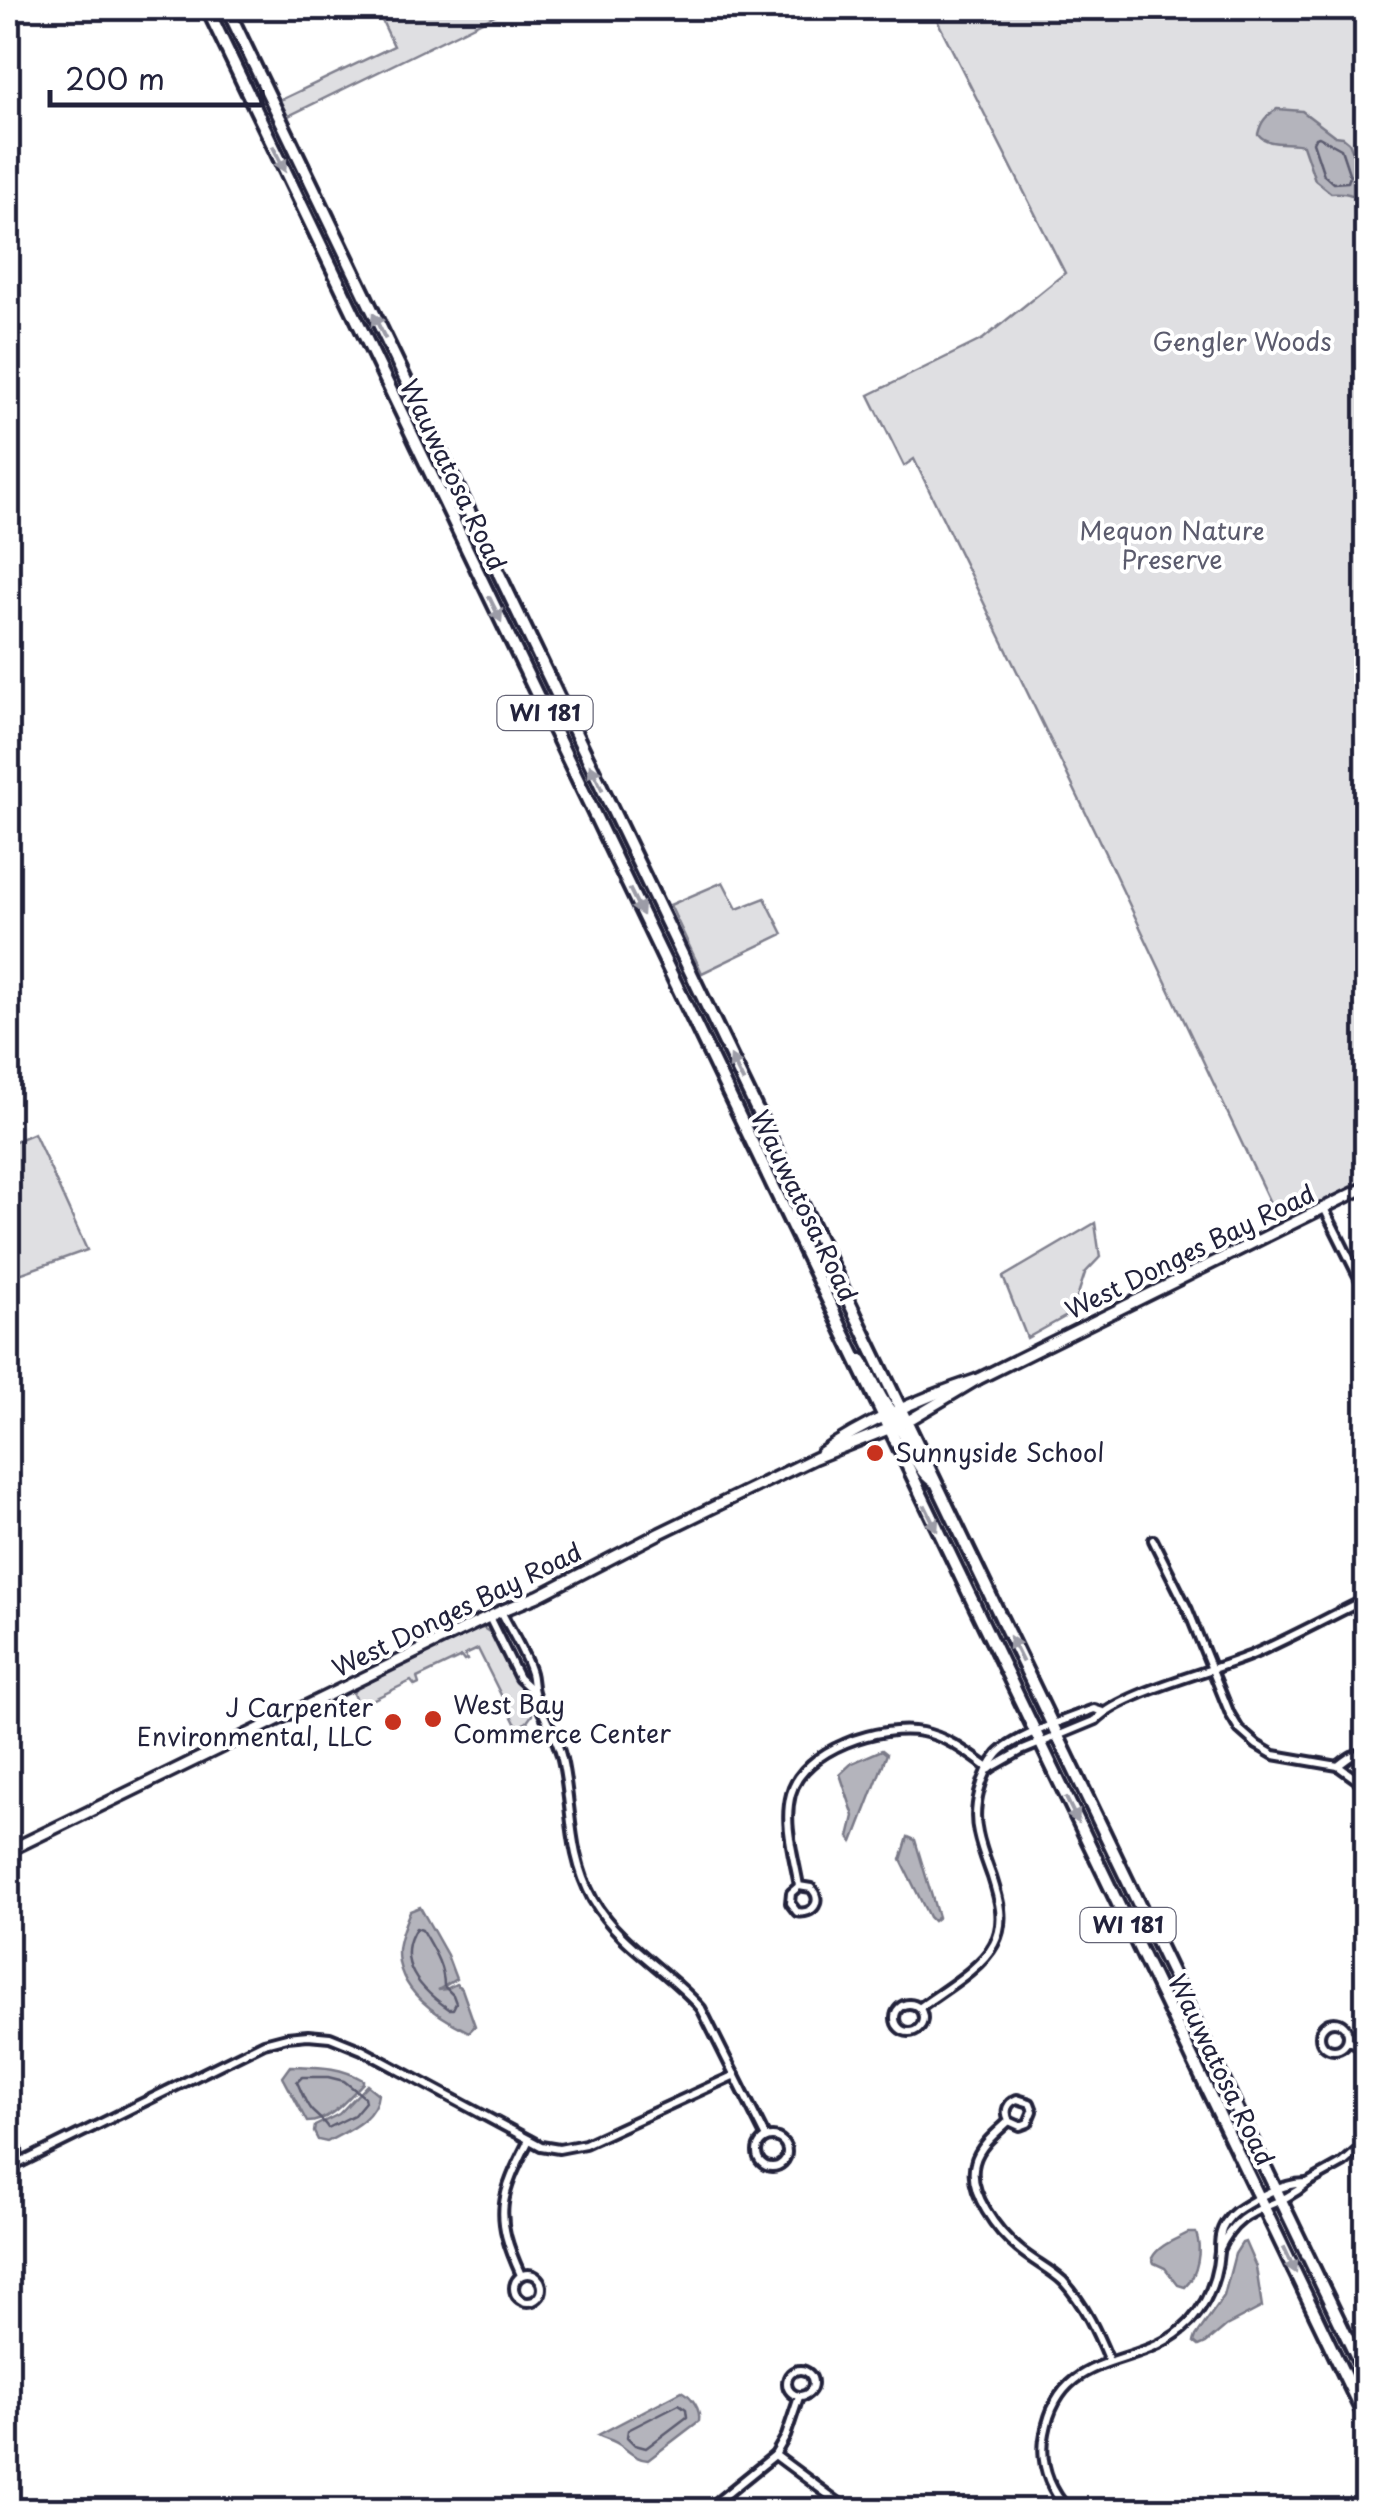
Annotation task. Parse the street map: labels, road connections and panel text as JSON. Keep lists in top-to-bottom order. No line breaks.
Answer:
{"streets":{"main road":["Wauwatosa Road","WI 181"],"street":["West Donges Bay Road"]},"crossings":[["Wauwatosa Road","West Donges Bay Road"]],"parks":["Gengler Woods","Mequon Nature Preserve"],"places":["Sunnyside School","West Bay Commerce Center","J Carpenter Environmental, LLC"],"scale_bar":"200 m"}
